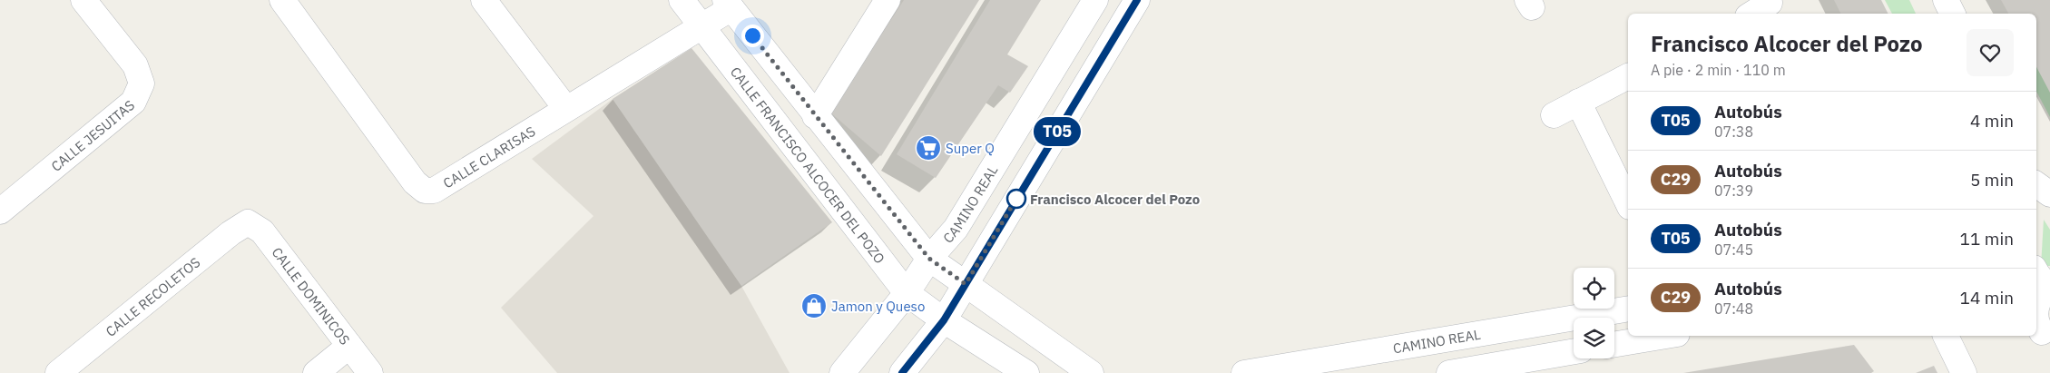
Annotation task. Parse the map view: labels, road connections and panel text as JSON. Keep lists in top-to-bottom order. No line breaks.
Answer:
{"streets":{"street":["CALLE JESUITAS","CALLE CLARISAS","CALLE FRANCISCO ALCOCER DEL POZO","CAMINO REAL","CALLE DOMINICOS","CALLE RECOLETOS"]},"crossings":[["CALLE CLARISAS","CALLE FRANCISCO ALCOCER DEL POZO"],["CALLE FRANCISCO ALCOCER DEL POZO","CAMINO REAL"],["CALLE DOMINICOS","CALLE RECOLETOS"]],"places":{"supermarket":["Super Q"],"other":["Francisco Alcocer del Pozo"],"shop":["Jamon y Queso"]},"lines":["bus line T05"],"page":{"on_map":"T05","heading":["Francisco Alcocer del Pozo","A pie · 2 min · 110 m"],"list":[{"mark":"T05","name":"Autobús","note":"07:38","value":"4 min"},{"mark":"C29","name":"Autobús","note":"07:39","value":"5 min"},{"mark":"T05","name":"Autobús","note":"07:45","value":"11 min"},{"mark":"C29","name":"Autobús","note":"07:48","value":"14 min"}]}}
